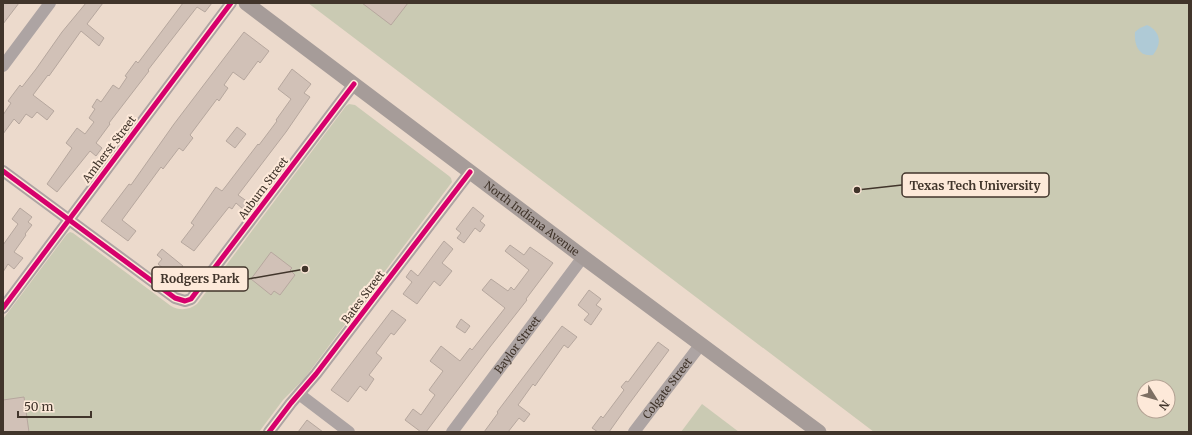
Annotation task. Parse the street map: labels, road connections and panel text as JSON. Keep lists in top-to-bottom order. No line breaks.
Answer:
{"streets":{"main road":["North Indiana Avenue"],"street":["Amherst Street","Auburn Street","Bates Street","Baylor Street","Colgate Street"]},"crossings":[["Amherst Street","Auburn Street"],["Auburn Street","North Indiana Avenue"],["North Indiana Avenue","Bates Street"],["North Indiana Avenue","Baylor Street"],["North Indiana Avenue","Colgate Street"]],"places":["Texas Tech University","Rodgers Park"],"scale_bar":"50 m","north":"bottom right"}
